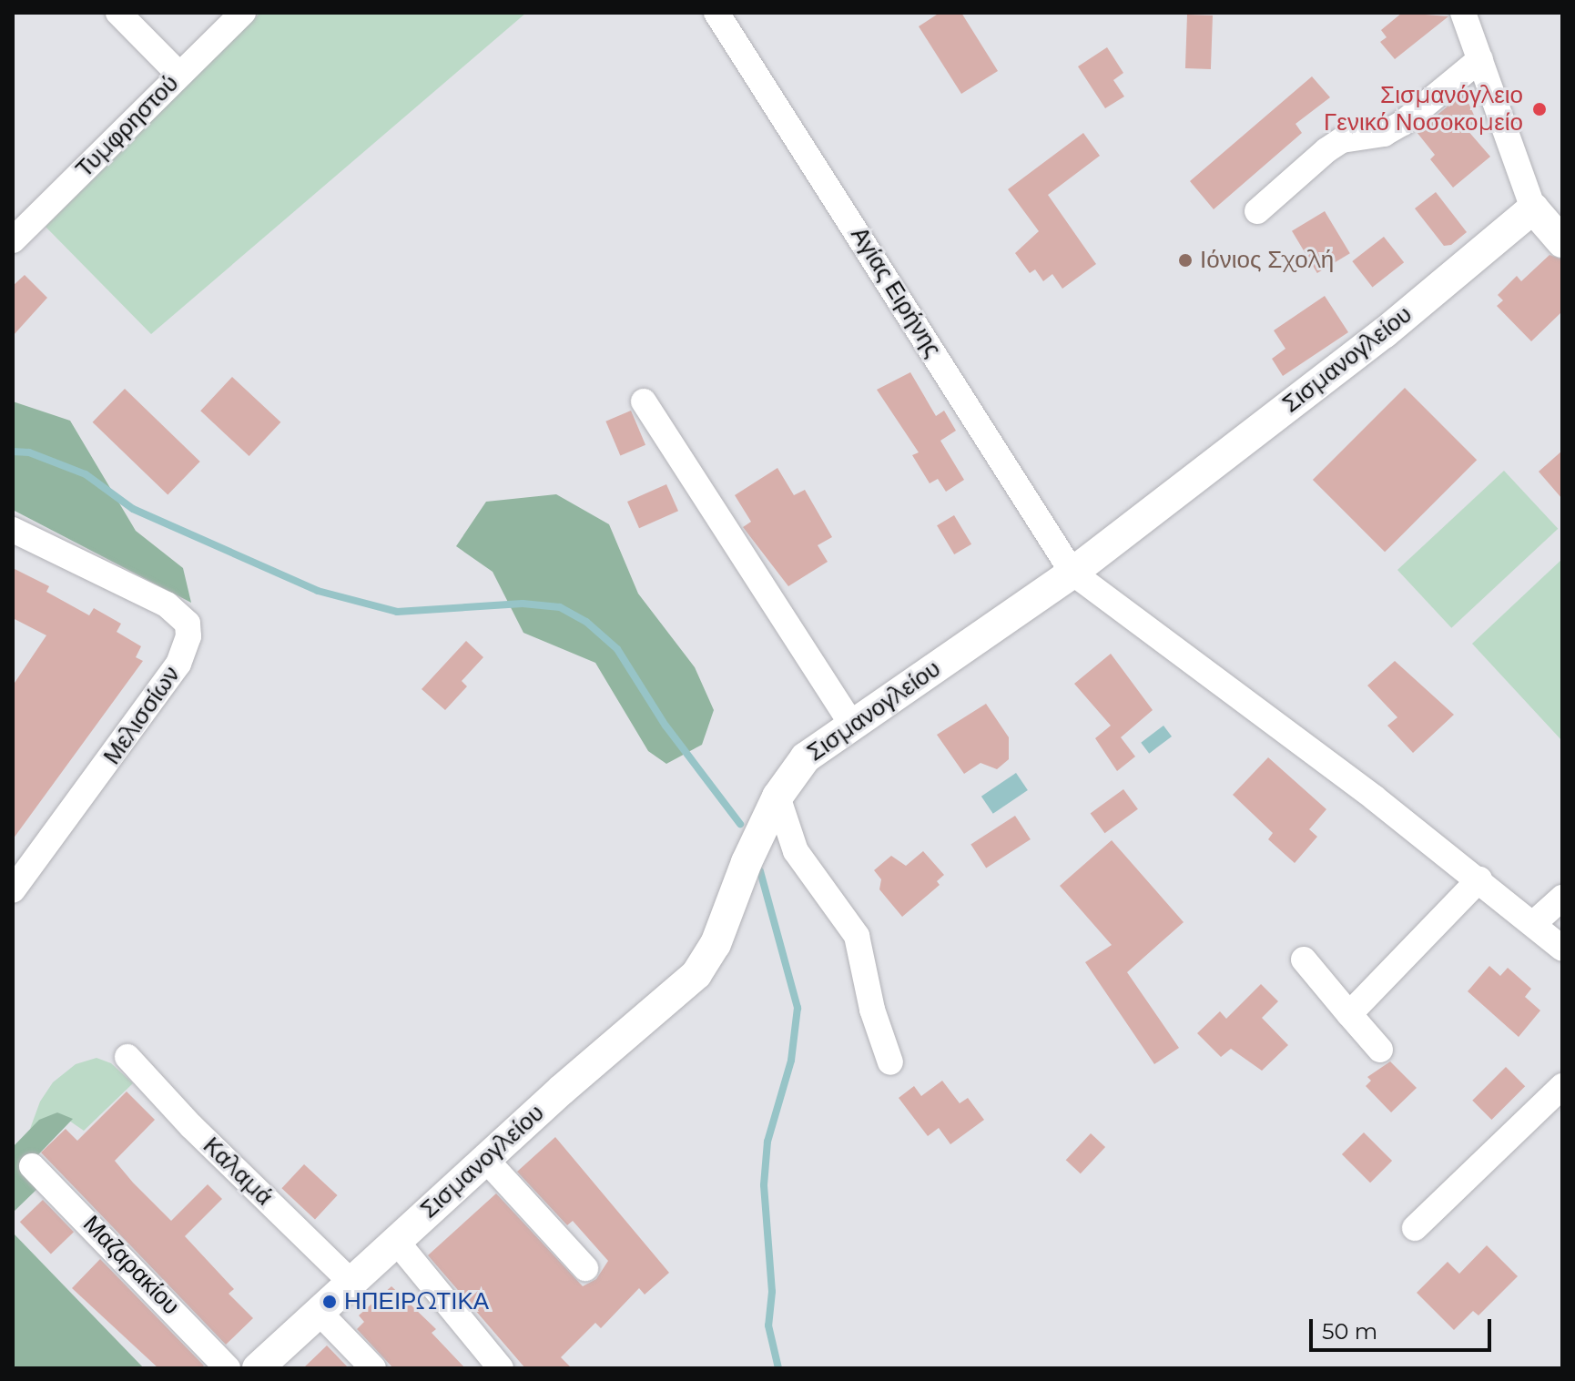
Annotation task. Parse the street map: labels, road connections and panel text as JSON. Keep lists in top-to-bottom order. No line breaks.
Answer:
{"streets":{"street":["Τυμφρηστού","Αγίας Ειρήνης","Σισμανογλείου","Μελισσίων","Καλαμά","Μαζαρακίου"]},"crossings":[["Αγίας Ειρήνης","Σισμανογλείου"],["Σισμανογλείου","Καλαμά"]],"places":["Σισμανόγλειο Γενικό Νοσοκομείο","Ιόνιος Σχολή","ΗΠΕΙΡΩΤΙΚΑ"],"scale_bar":"50 m"}
